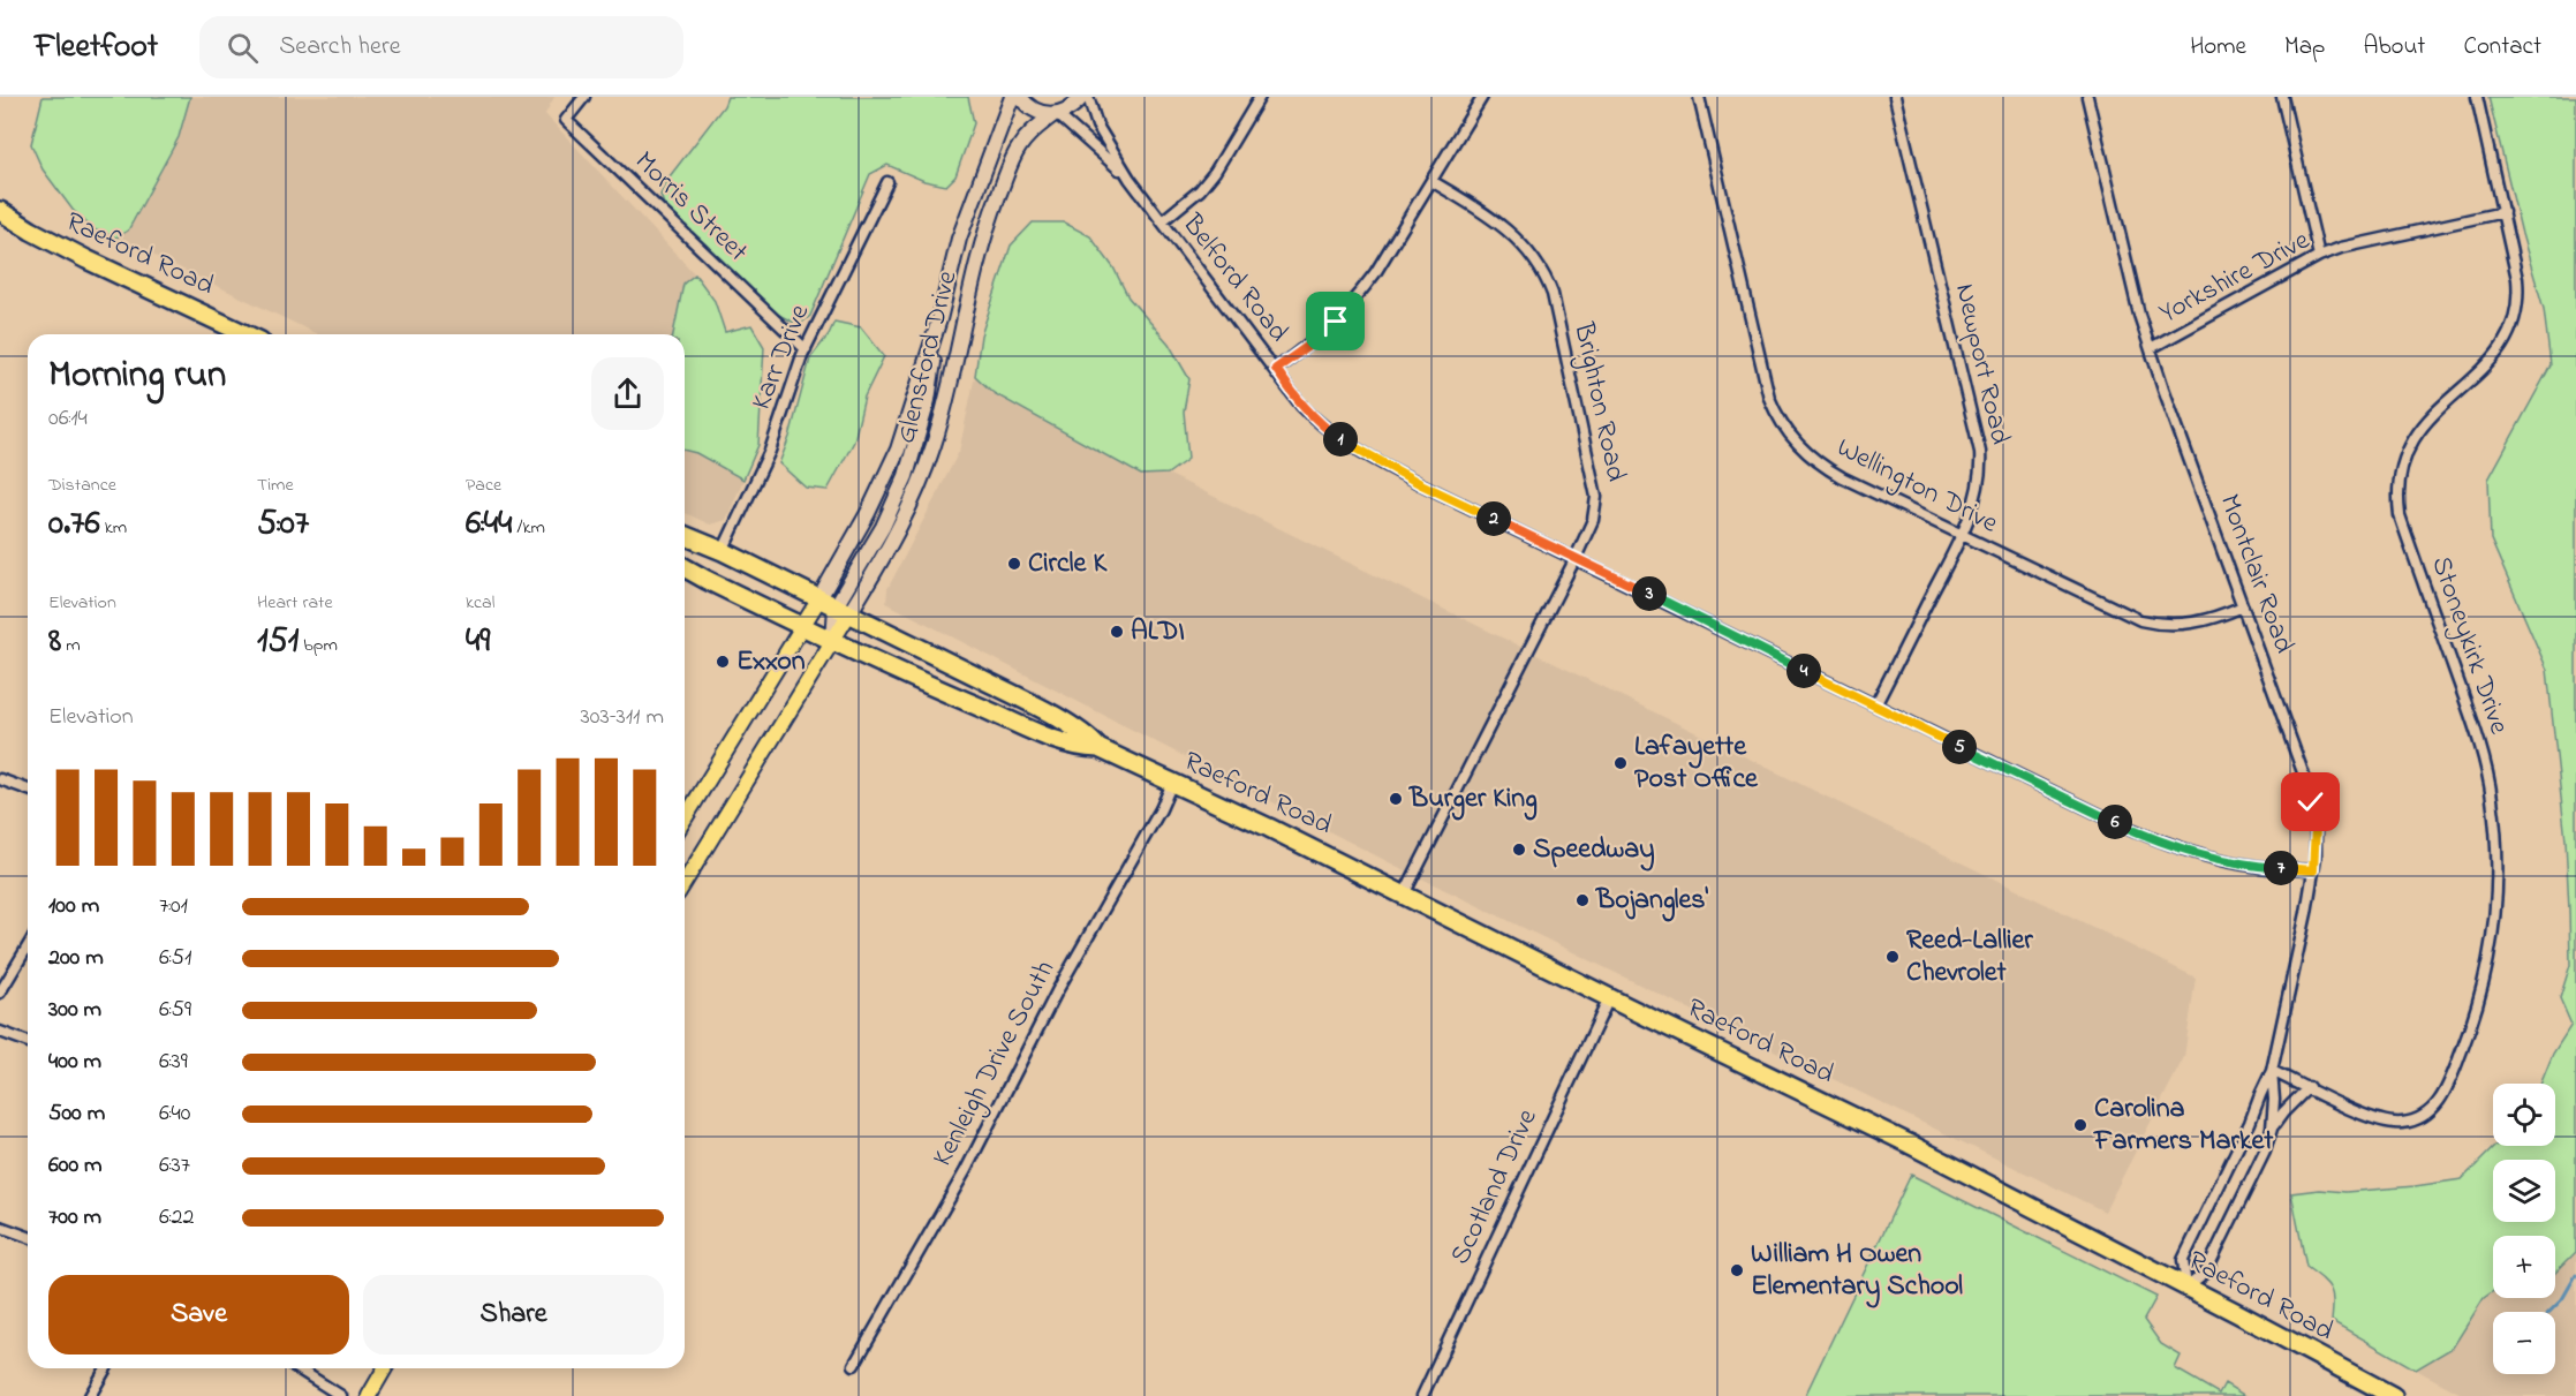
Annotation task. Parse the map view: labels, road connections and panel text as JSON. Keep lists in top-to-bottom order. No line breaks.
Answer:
{"streets":{"highway":["Raeford Road"],"main road":["Glensford Drive"],"street":["Morris Street","Yorkshire Drive","Belford Road","Karr Drive","Newport Road","Brighton Road","Wellington Drive","Montclair Road","Stoneykirk Drive","Kenleigh Drive South","Scotland Drive"]},"crossings":[["Morris Street","Karr Drive"],["Raeford Road","Karr Drive"],["Raeford Road","Glensford Drive"],["Raeford Road","Brighton Road"],["Raeford Road","Montclair Road"],["Raeford Road","Kenleigh Drive South"],["Raeford Road","Scotland Drive"],["Yorkshire Drive","Montclair Road"],["Yorkshire Drive","Stoneykirk Drive"],["Belford Road","Glensford Drive"],["Belford Road","Newport Road"],["Belford Road","Brighton Road"],["Belford Road","Montclair Road"],["Newport Road","Wellington Drive"],["Wellington Drive","Montclair Road"],["Montclair Road","Stoneykirk Drive"]],"places":["Circle K","ALDI","Exxon","Lafayette Post Office","Burger King","Speedway","Bojangles'","Reed-Lallier Chevrolet","Carolina Farmers Market","William H Owen Elementary School"],"page":{"header":"Fleetfoot","search":"Search here","nav":["Home","Map","About","Contact"],"heading":["Morning run","06:14"],"pins":["1","2","3","4","5","6","7"],"stats":[["Distance","0.76 km"],["Time","5:07"],["Pace","6:44 /km"],["Elevation","8 m"],["Heart rate","151 bpm"],["kcal","49"]],"chart":["Elevation","303–311 m"],"list":[{"name":"100 m","note":"7:01"},{"name":"200 m","note":"6:51"},{"name":"300 m","note":"6:59"},{"name":"400 m","note":"6:39"},{"name":"500 m","note":"6:40"},{"name":"600 m","note":"6:37"},{"name":"700 m","note":"6:22"}],"map_buttons":["+","−"],"buttons":["Save","Share"]}}
